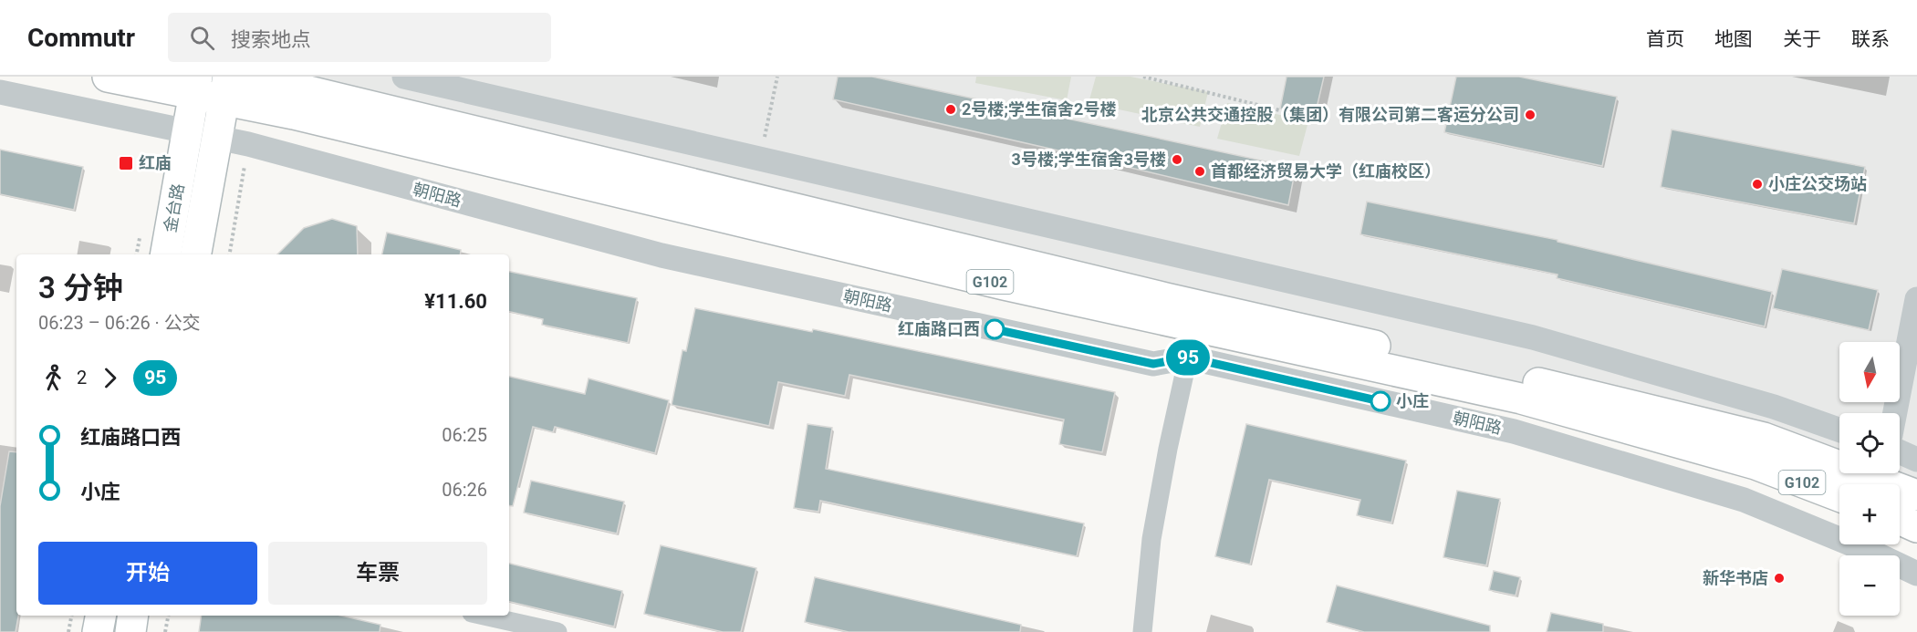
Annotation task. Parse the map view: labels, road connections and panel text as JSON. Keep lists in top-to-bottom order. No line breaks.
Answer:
{"streets":{"main road":["朝阳路","金台路","G102"]},"crossings":[["朝阳路","金台路"]],"places":{"other":["2号楼;学生宿舍2号楼","北京公共交通控股（集团）有限公司第二客运分公司","3号楼;学生宿舍3号楼","首都经济贸易大学（红庙校区）","小庄公交场站","红庙路口西","小庄","新华书店"],"transit":["红庙"]},"lines":["bus line 95"],"north":"bottom","page":{"header":"Commutr","search":"搜索地点","nav":["首页","地图","关于","联系"],"on_map":"95","heading":["3 分钟","06:23 – 06:26 · 公交","¥11.60"],"map_buttons":["+","−"],"legs":["2","95"],"list":[{"name":"红庙路口西","value":"06:25"},{"name":"小庄","value":"06:26"}],"buttons":["开始","车票"]}}
